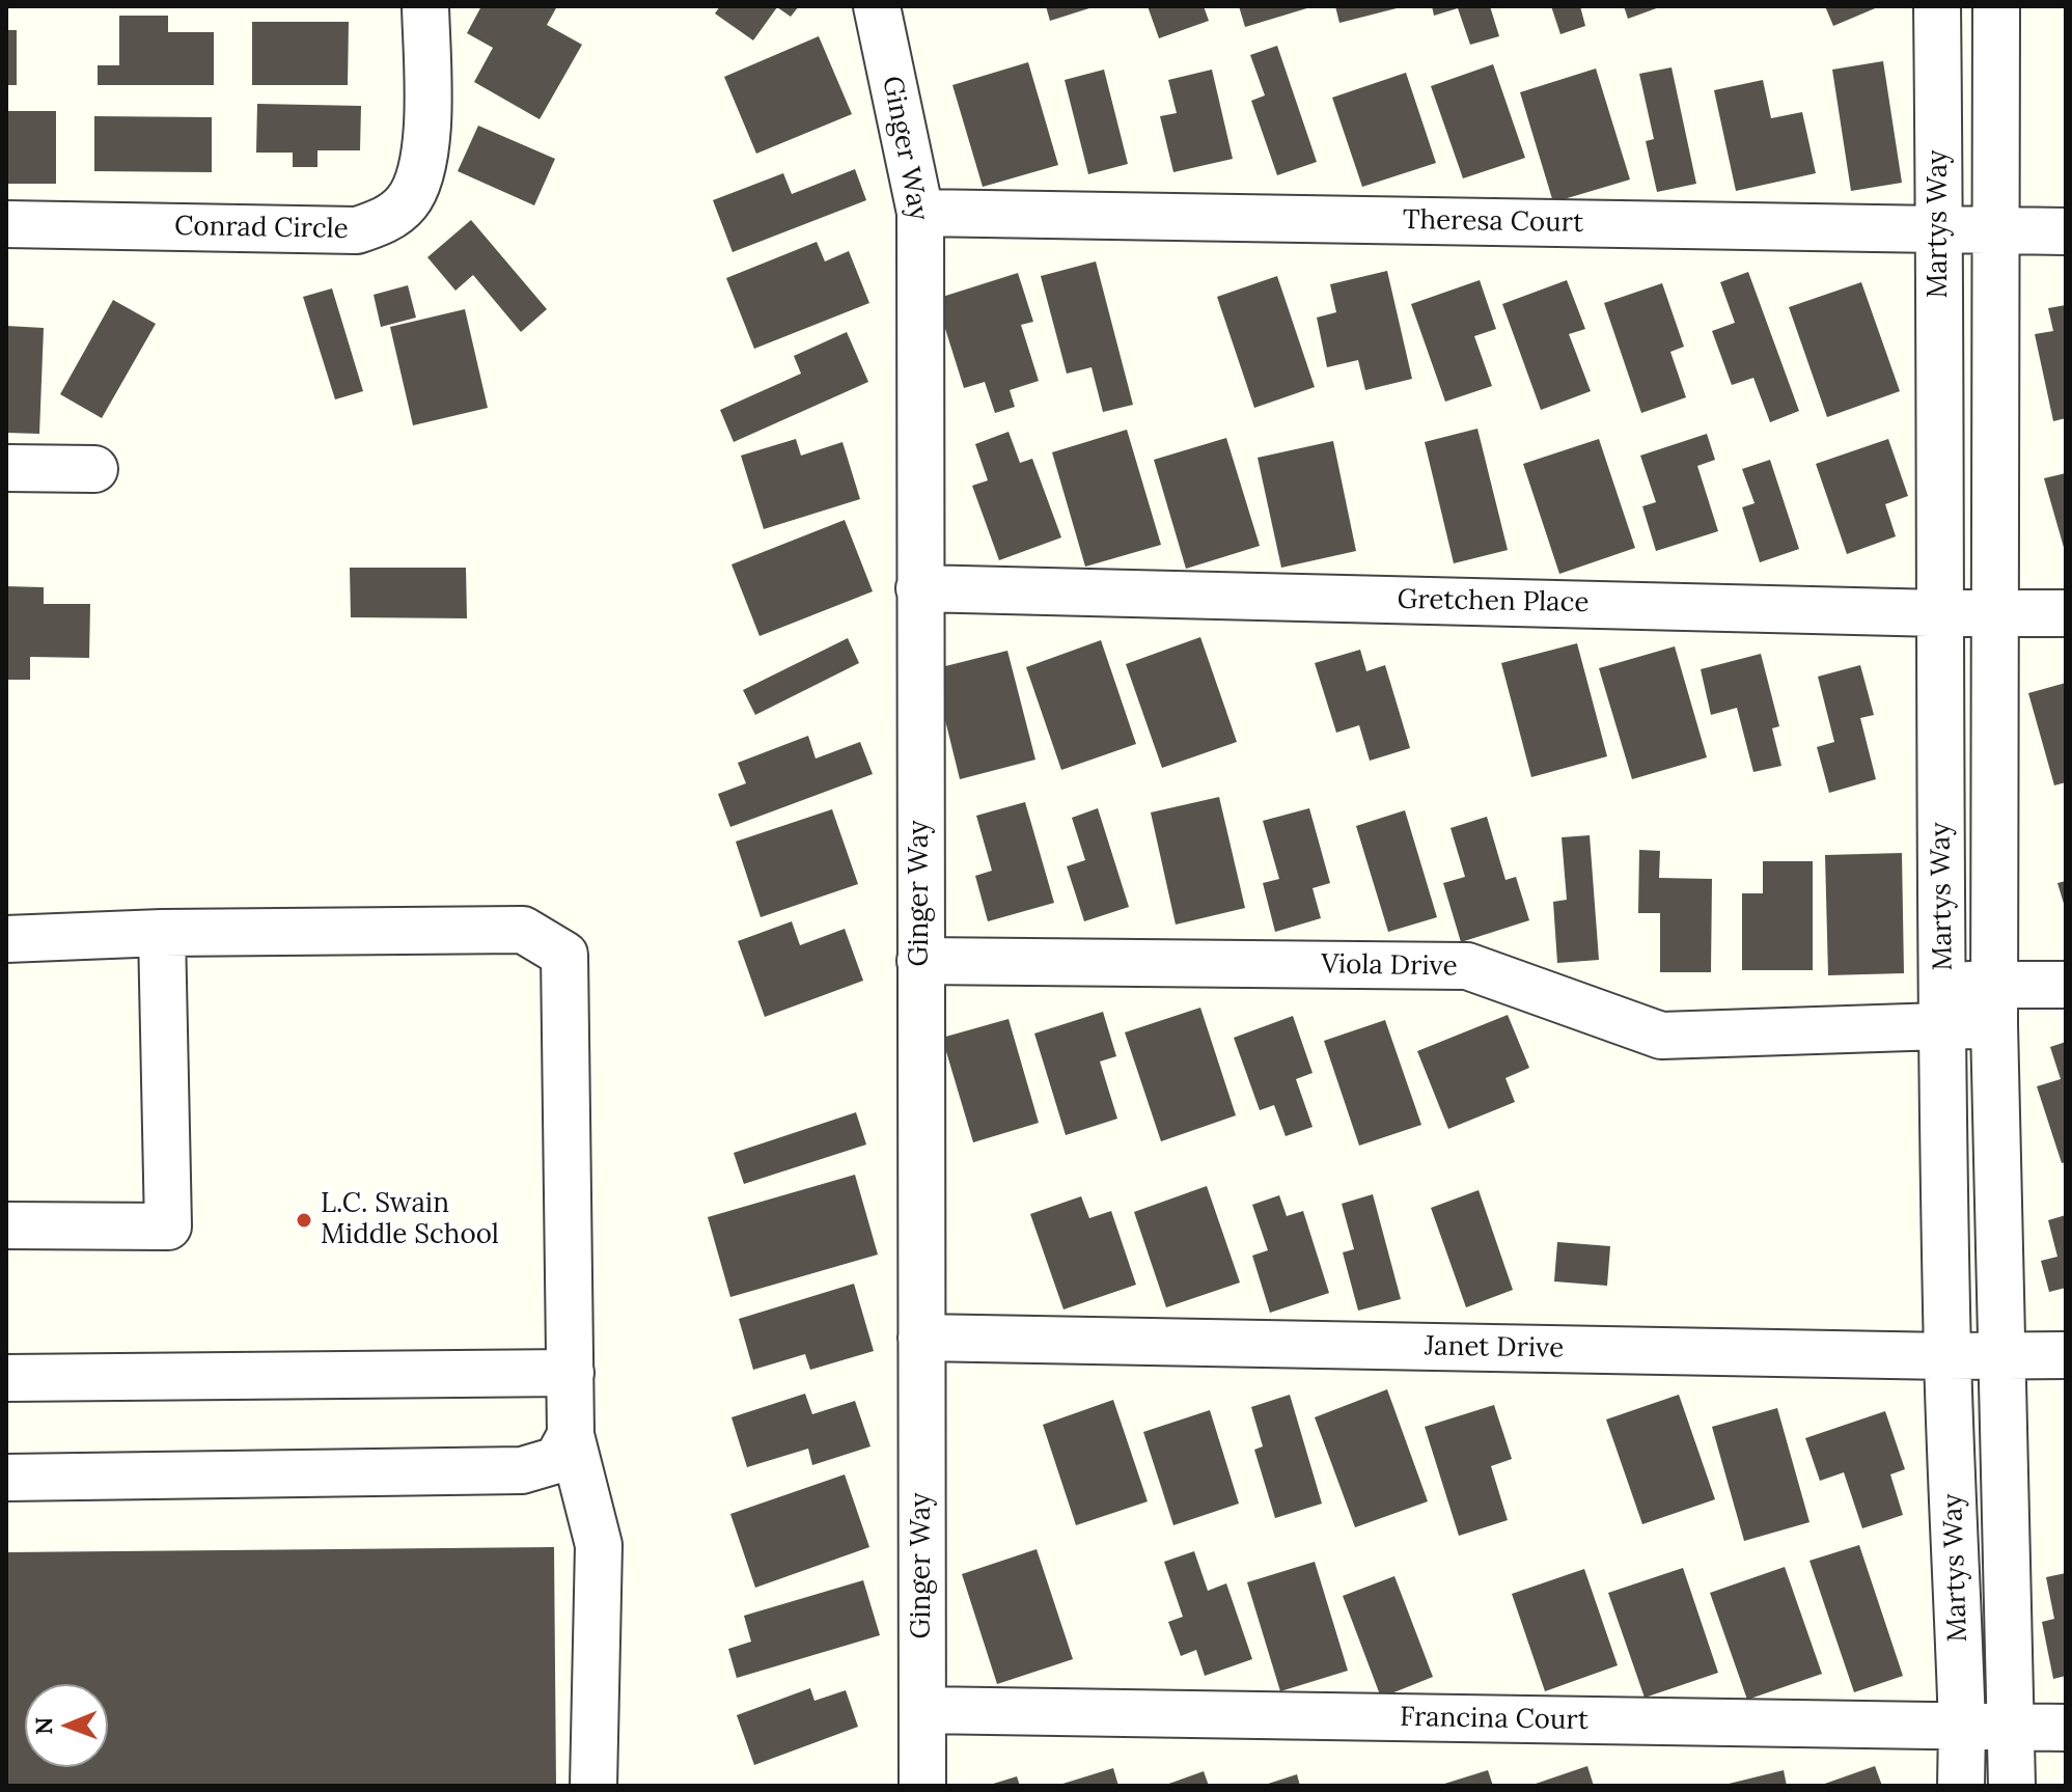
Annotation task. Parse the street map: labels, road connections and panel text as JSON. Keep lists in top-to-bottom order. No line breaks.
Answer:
{"streets":{"street":["Ginger Way","Theresa Court","Martys Way","Conrad Circle","Gretchen Place","Viola Drive","Janet Drive","Francina Court"]},"crossings":[["Ginger Way","Theresa Court"],["Ginger Way","Gretchen Place"],["Ginger Way","Viola Drive"],["Ginger Way","Janet Drive"],["Ginger Way","Francina Court"],["Theresa Court","Martys Way"],["Martys Way","Gretchen Place"],["Martys Way","Viola Drive"],["Martys Way","Janet Drive"],["Martys Way","Francina Court"]],"places":["L.C. Swain Middle School"],"north":"left"}
